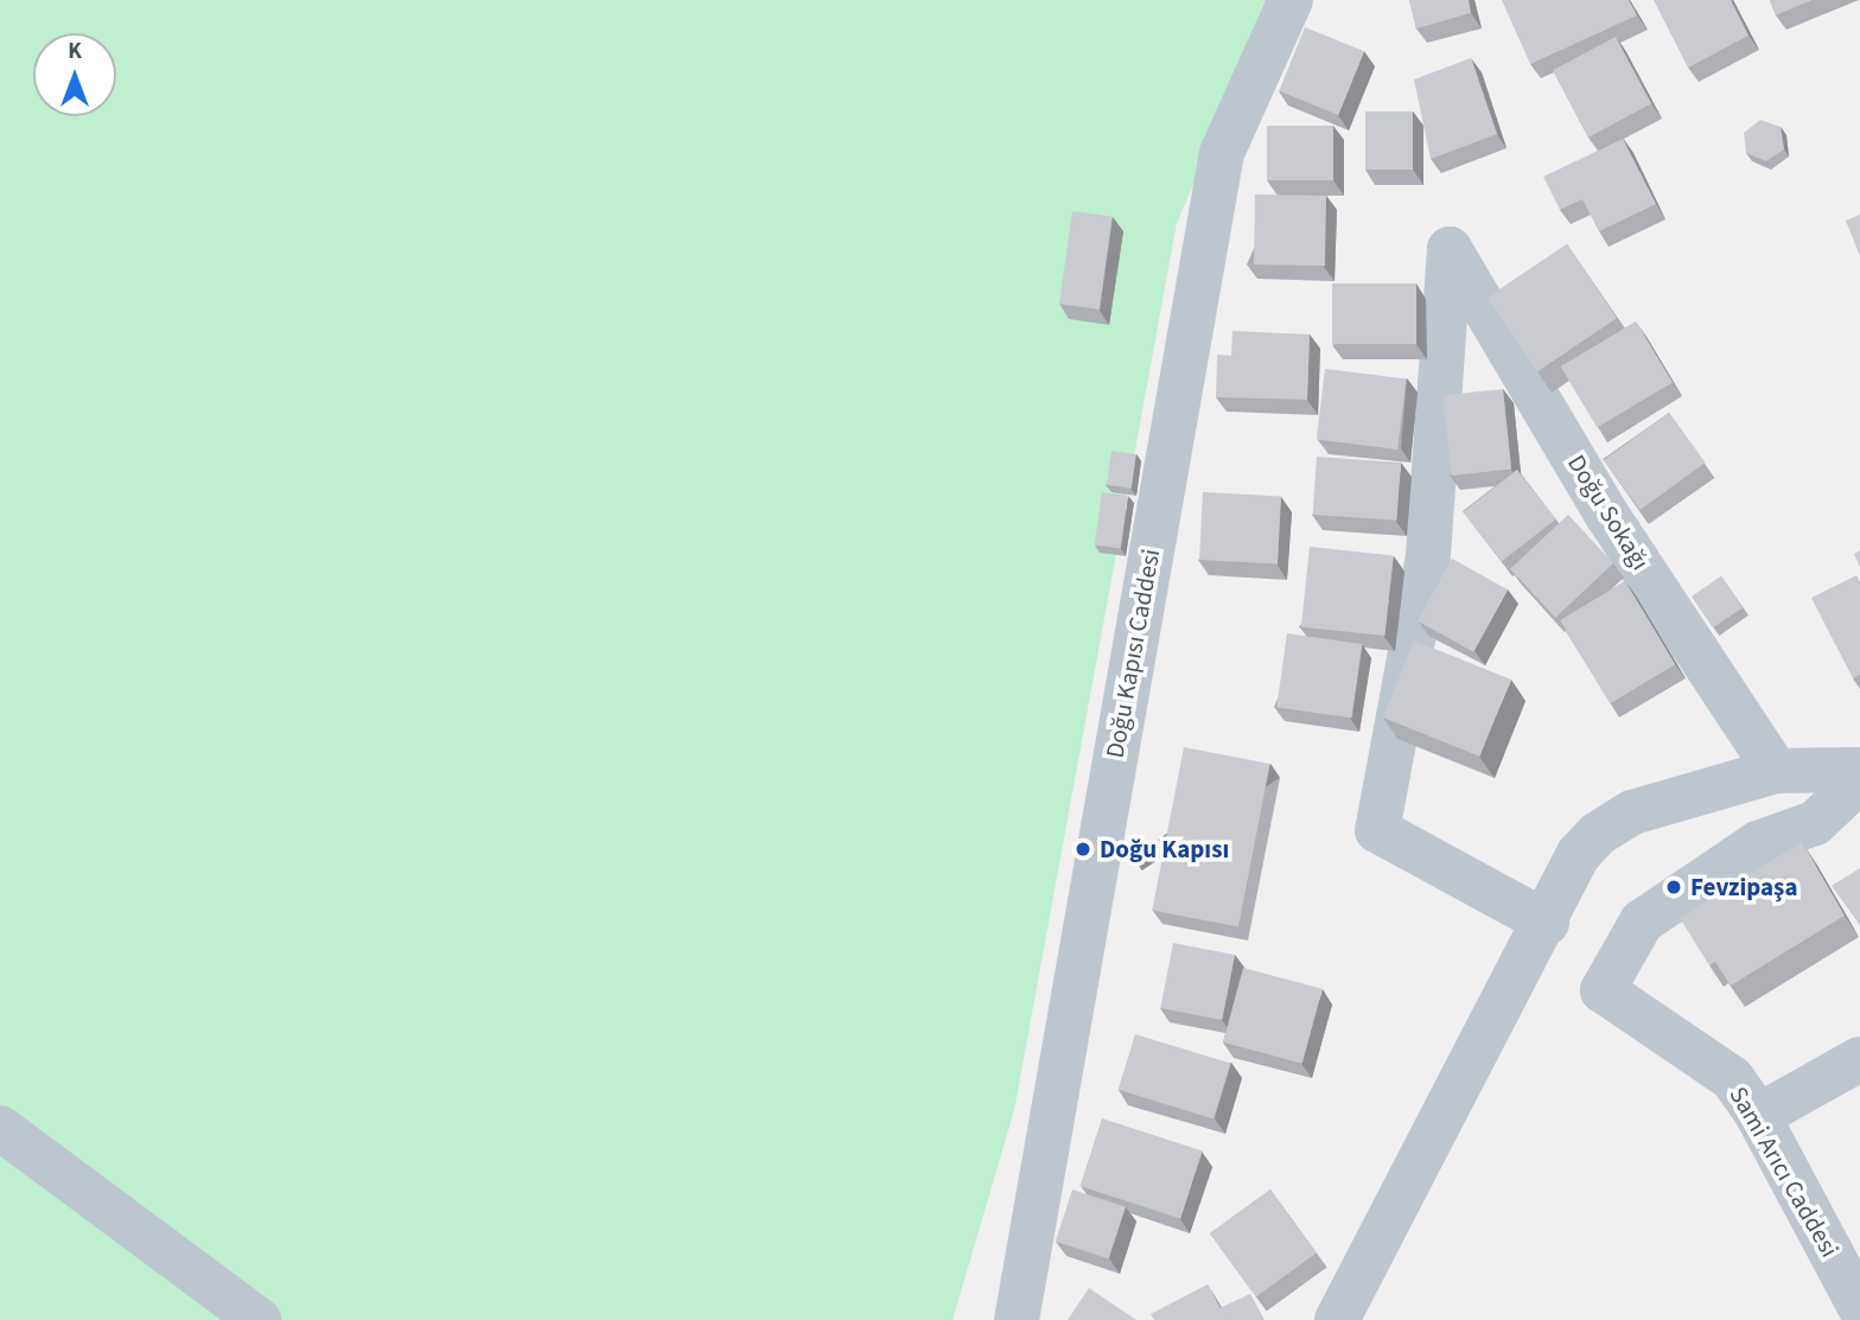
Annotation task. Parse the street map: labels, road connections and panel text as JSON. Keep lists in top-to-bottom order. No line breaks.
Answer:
{"streets":{"street":["Doğu Sokağı","Doğu Kapısı Caddesi","Sami Arıcı Caddesi"]},"places":["Doğu Kapısı","Fevzipaşa"],"north":"top"}
